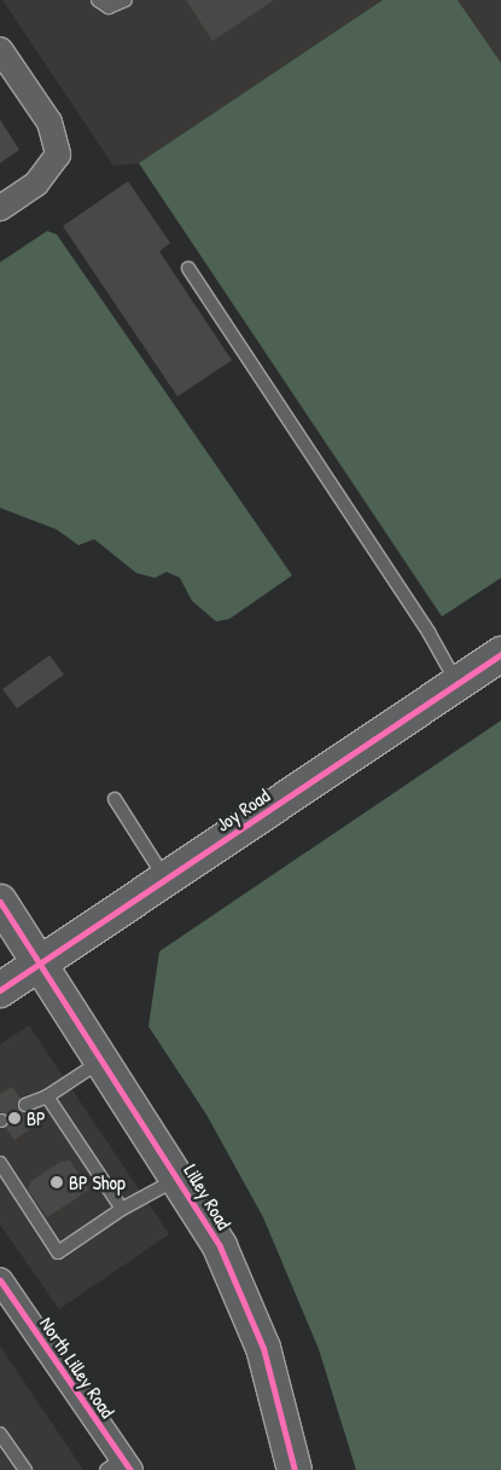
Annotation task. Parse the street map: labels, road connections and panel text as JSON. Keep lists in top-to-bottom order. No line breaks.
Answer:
{"streets":{"street":["Joy Road","Lilley Road","North Lilley Road"]},"crossings":[["Joy Road","Lilley Road"]],"places":["BP","BP Shop"]}
